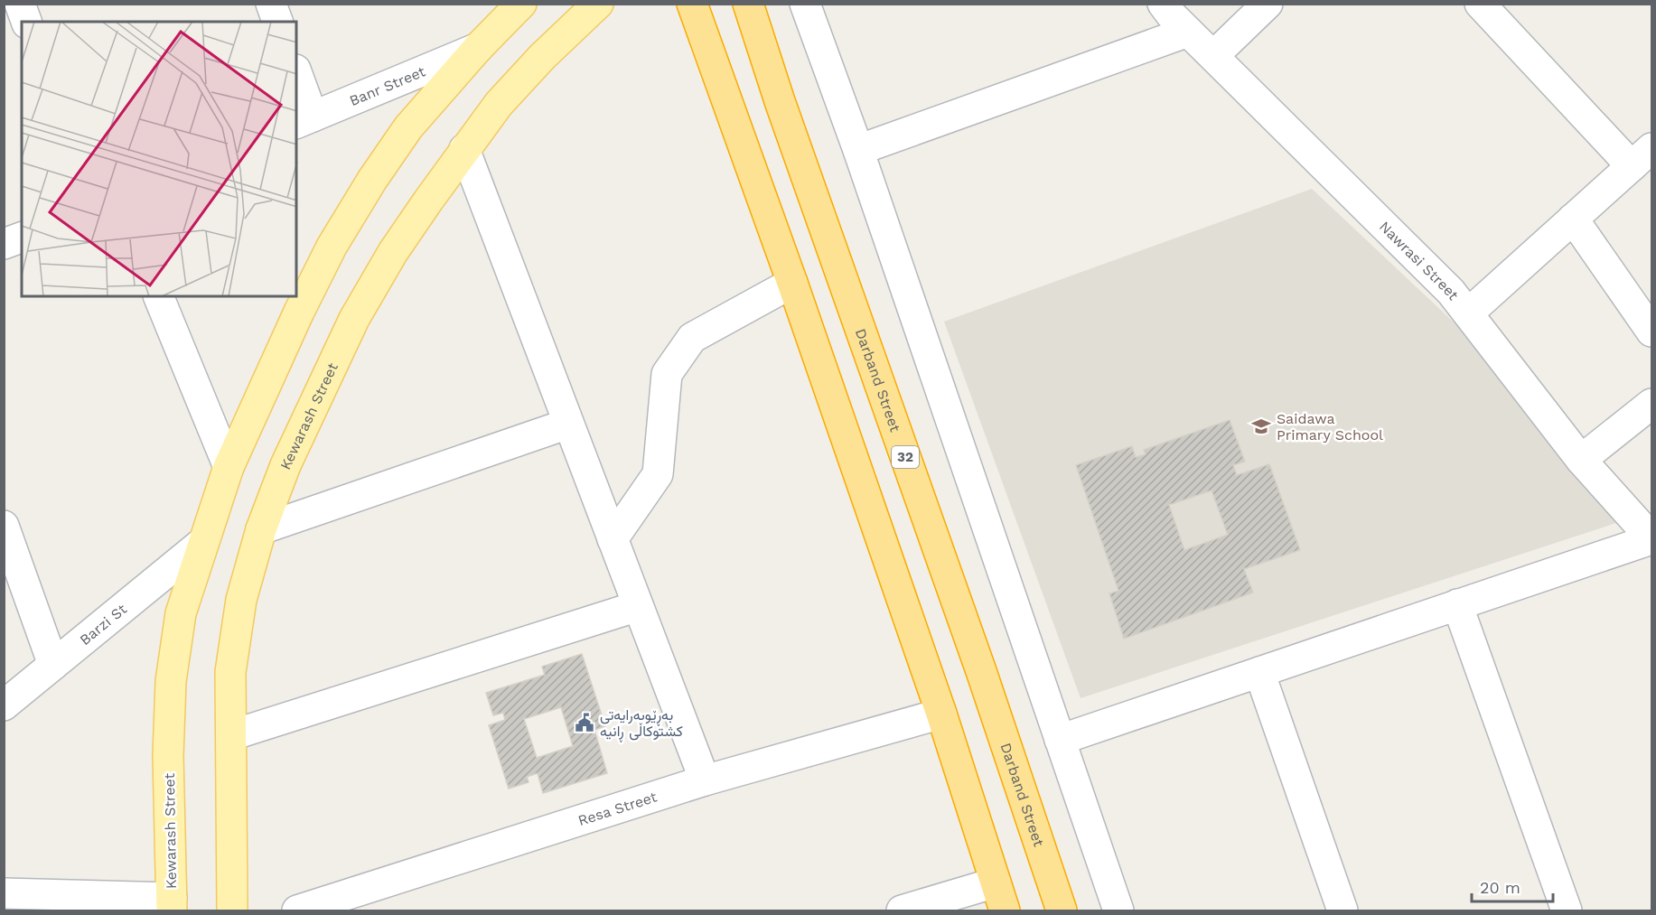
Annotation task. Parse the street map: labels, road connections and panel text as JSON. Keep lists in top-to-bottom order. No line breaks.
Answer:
{"streets":{"highway":["Darband Street","32"],"main road":["Kewarash Street"],"street":["Banr Street","Nawrasi Street","Barzi St","Resa Street"]},"crossings":[["Banr Street","Kewarash Street"],["Kewarash Street","Barzi St"]],"places":{"school or university":["Saidawa Primary School"],"public building":["بەڕێوبەرایەتی کشتوکاڵی ڕانیە"]},"scale_bar":"20 m"}
